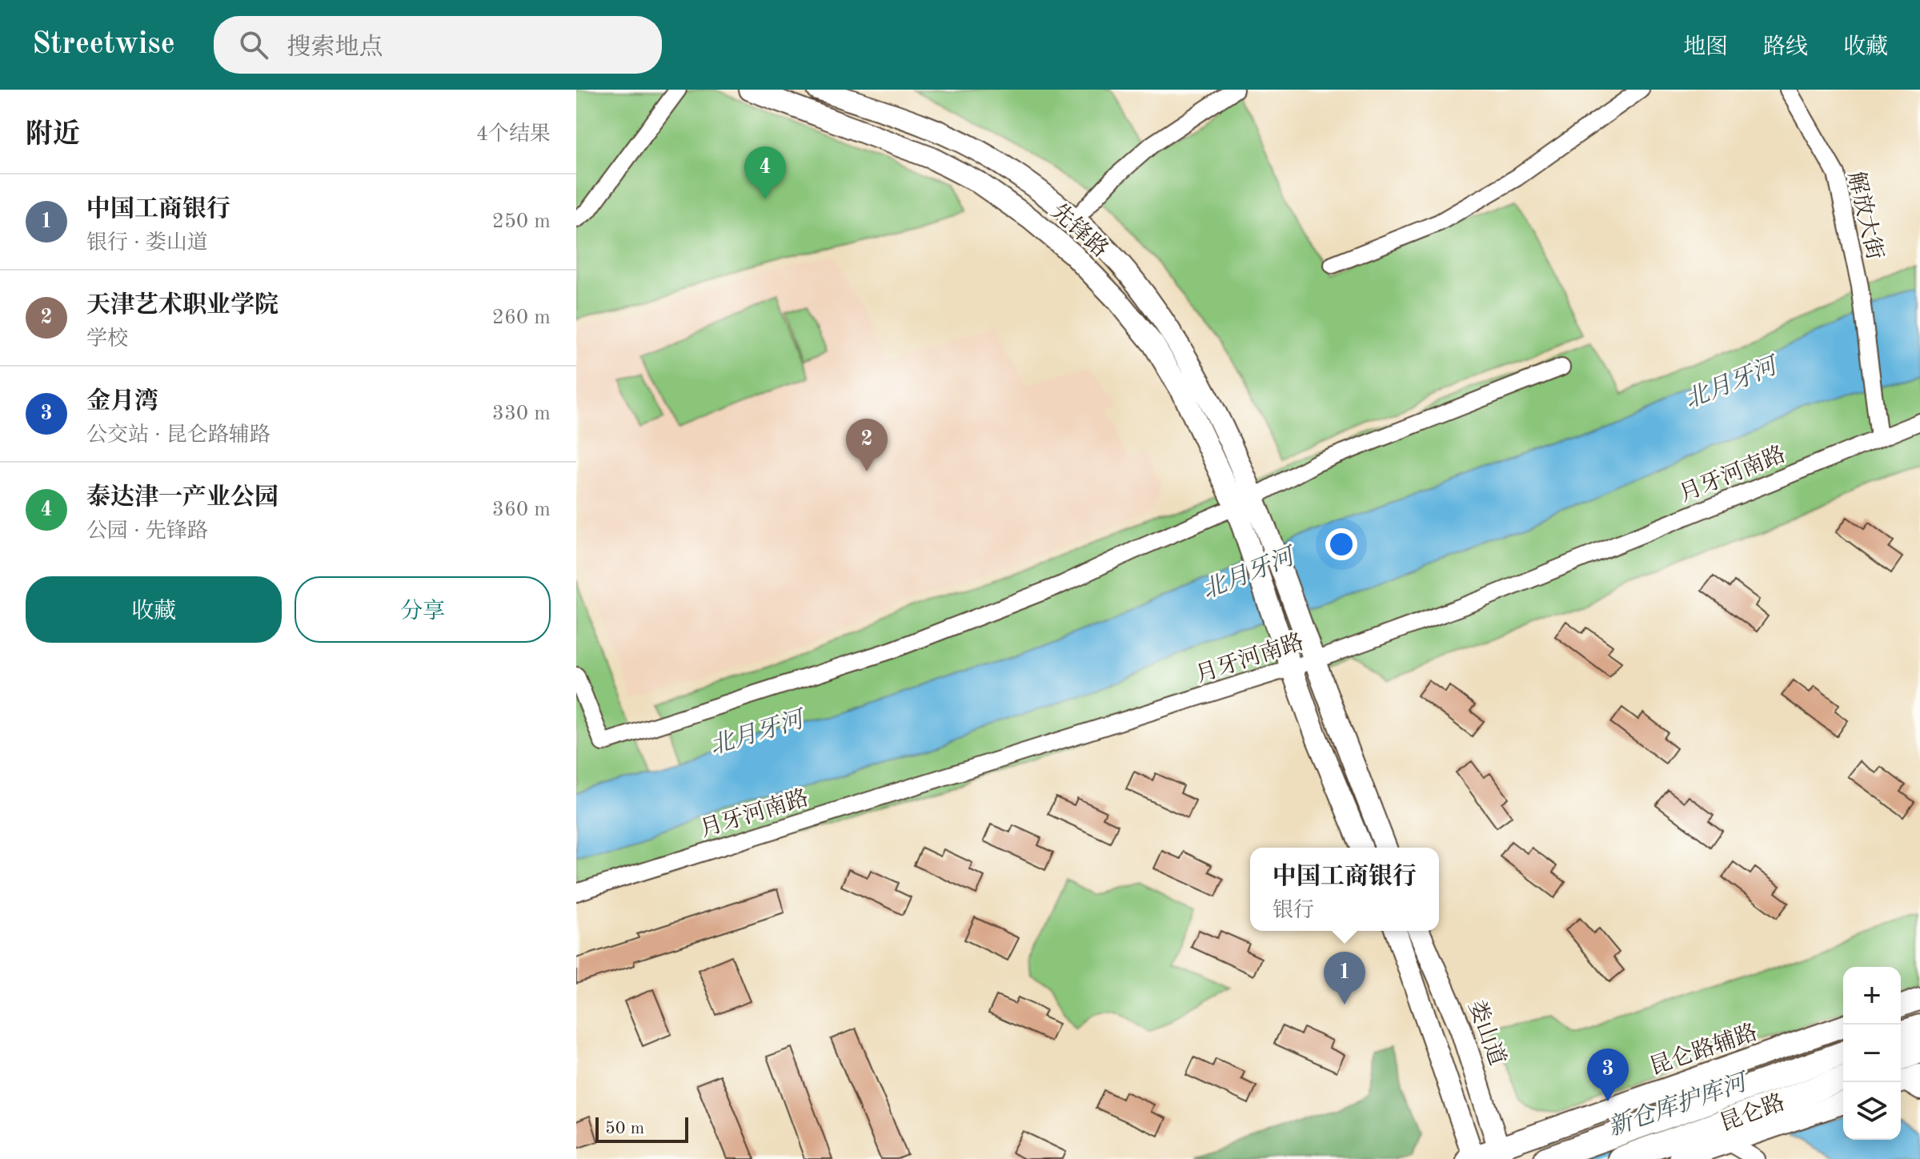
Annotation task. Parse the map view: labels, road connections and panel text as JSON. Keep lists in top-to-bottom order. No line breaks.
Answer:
{"streets":{"highway":["昆仑路"],"main road":["先锋路","娄山道","昆仑路辅路"],"street":["解放大街","月牙河南路"]},"crossings":[["解放大街","月牙河南路"],["先锋路","月牙河南路"],["娄山道","昆仑路辅路"]],"water":["北月牙河","新仓库护库河"],"scale_bar":"50 m","page":{"header":"Streetwise","search":"搜索地点","nav":["地图","路线","收藏"],"heading":["附近","4个结果"],"pins":["4","2","1","3"],"list":[{"mark":"1","name":"中国工商银行","note":"银行 · 娄山道","value":"250 m"},{"mark":"2","name":"天津艺术职业学院","note":"学校","value":"260 m"},{"mark":"3","name":"金月湾","note":"公交站 · 昆仑路辅路","value":"330 m"},{"mark":"4","name":"泰达津一产业公园","note":"公园 · 先锋路","value":"360 m"}],"buttons":["收藏","分享"],"popup":["中国工商银行","银行"],"map_buttons":["+","−"],"scale":"50 m"}}
